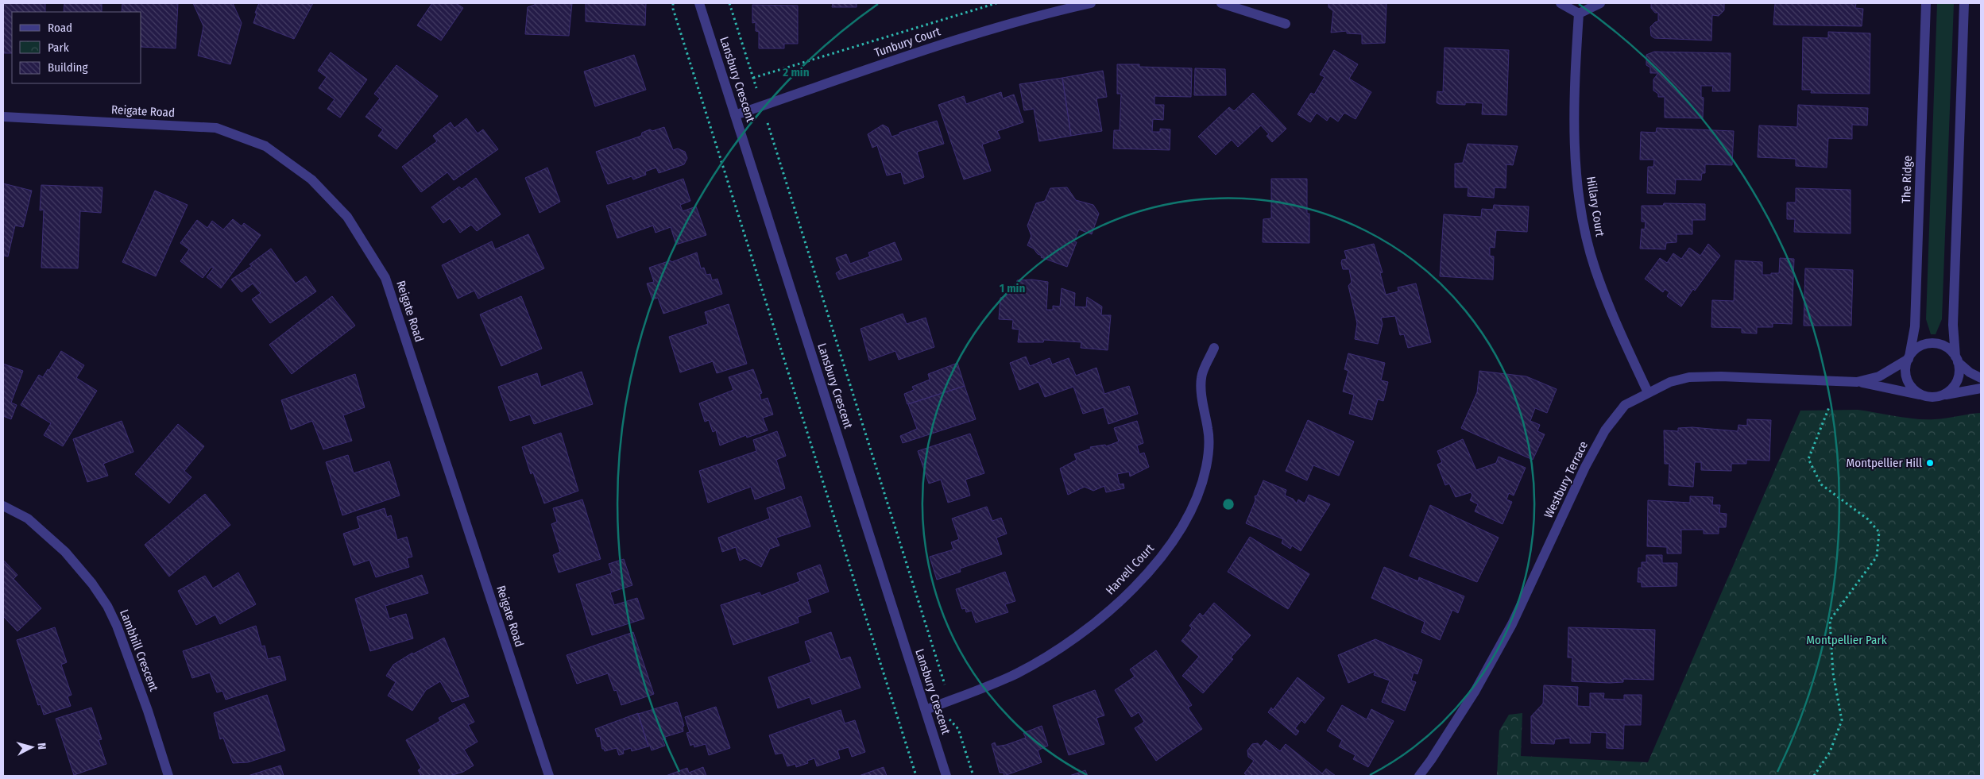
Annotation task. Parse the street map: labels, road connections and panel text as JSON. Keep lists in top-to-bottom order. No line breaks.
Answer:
{"streets":{"street":["Tunbury Court","Lansbury Crescent","Reigate Road","The Ridge","Hillary Court","Westbury Terrace","Harvell Court","Lambhill Crescent"]},"crossings":[["Tunbury Court","Lansbury Crescent"],["Lansbury Crescent","Harvell Court"],["The Ridge","Westbury Terrace"],["Hillary Court","Westbury Terrace"]],"parks":["Montpellier Park"],"places":["Montpellier Hill"],"legend":["Road","Park","Building"],"north":"right","rings":["2 min","1 min"]}
